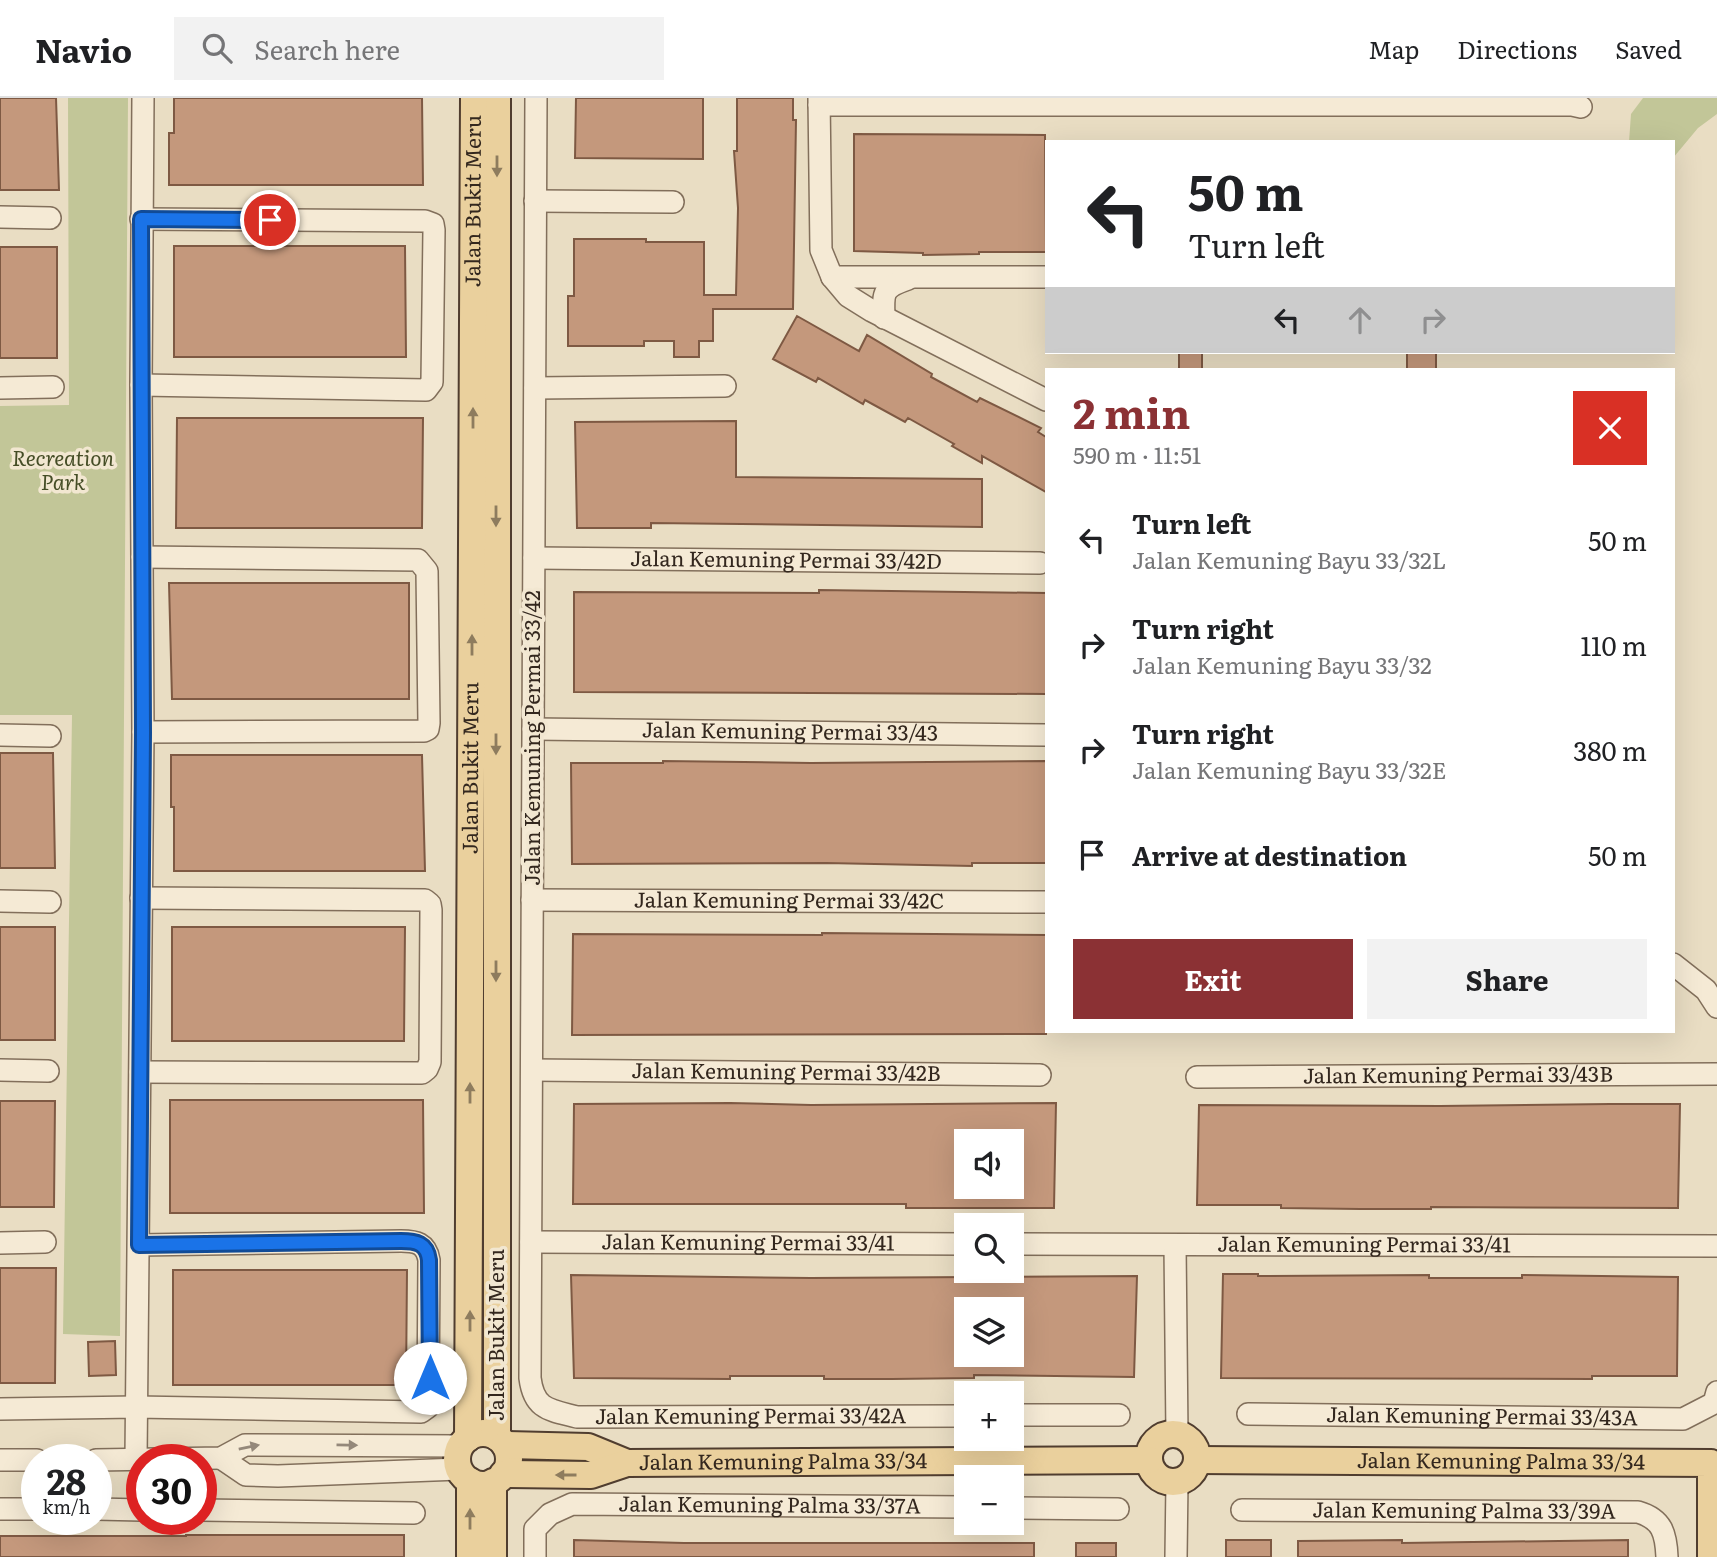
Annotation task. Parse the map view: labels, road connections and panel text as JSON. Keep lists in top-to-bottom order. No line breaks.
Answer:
{"streets":{"main road":["Jalan Bukit Meru","Jalan Kemuning Palma 33/34"],"street":["Jalan Kemuning Permai 33/42D","Jalan Kemuning Permai 33/43","Jalan Kemuning Permai 33/42","Jalan Kemuning Permai 33/42C","Jalan Kemuning Permai 33/42B","Jalan Kemuning Permai 33/43B","Jalan Kemuning Permai 33/41","Jalan Kemuning Permai 33/42A","Jalan Kemuning Permai 33/43A","Jalan Kemuning Palma 33/37A","Jalan Kemuning Palma 33/39A"]},"crossings":[["Jalan Bukit Meru","Jalan Kemuning Palma 33/34"],["Jalan Kemuning Permai 33/42D","Jalan Kemuning Permai 33/42"],["Jalan Kemuning Permai 33/43","Jalan Kemuning Permai 33/42"],["Jalan Kemuning Permai 33/42","Jalan Kemuning Permai 33/42C"],["Jalan Kemuning Permai 33/42","Jalan Kemuning Permai 33/42B"],["Jalan Kemuning Permai 33/42","Jalan Kemuning Permai 33/41"],["Jalan Kemuning Permai 33/42","Jalan Kemuning Permai 33/42A"]],"parks":["Recreation Park"],"page":{"header":"Navio","search":"Search here","nav":["Map","Directions","Saved"],"turn":["50 m","Turn left"],"heading":["2 min","590 m · 11:51"],"list":[{"name":"Turn left","note":"Jalan Kemuning Bayu 33/32L","value":"50 m"},{"name":"Turn right","note":"Jalan Kemuning Bayu 33/32","value":"110 m"},{"name":"Turn right","note":"Jalan Kemuning Bayu 33/32E","value":"380 m"},{"name":"Arrive at destination","value":"50 m"}],"buttons":["Exit","Share"],"map_buttons":["+","−"],"speed":"28 km/h","limit":"30"}}
